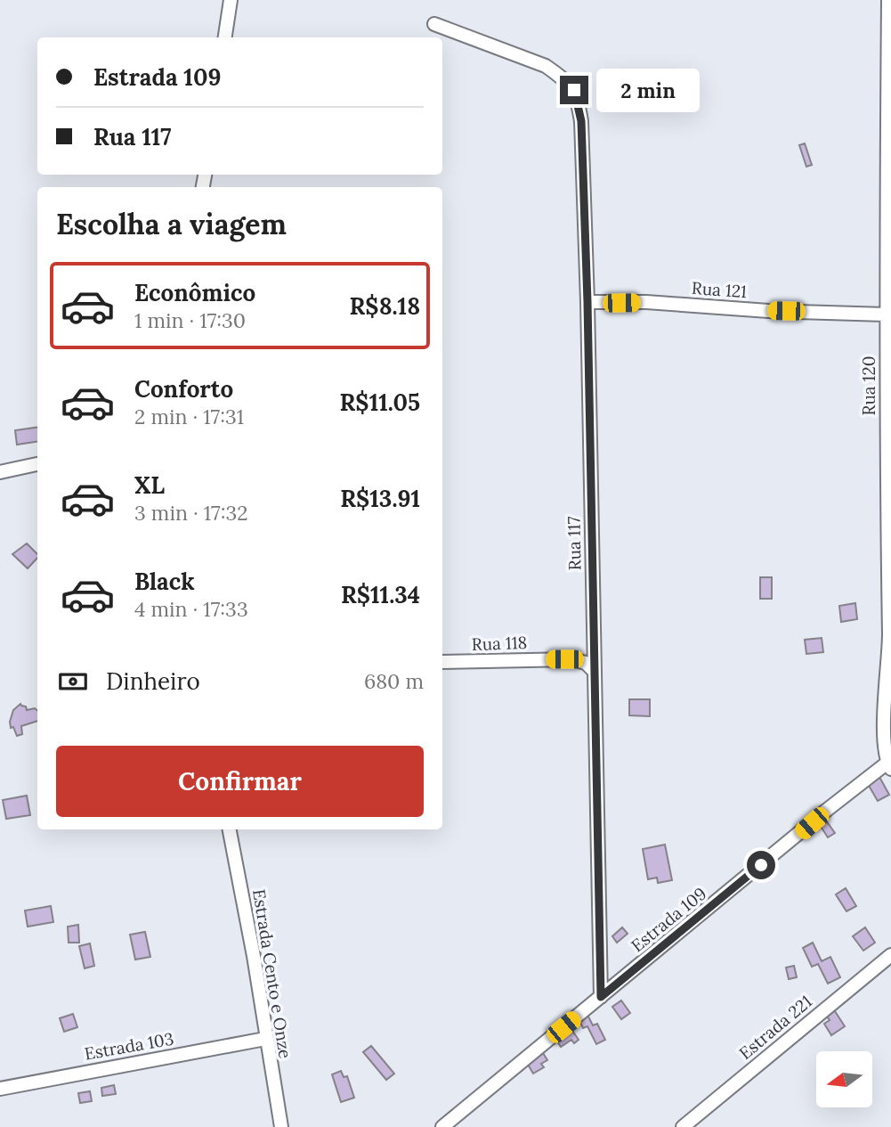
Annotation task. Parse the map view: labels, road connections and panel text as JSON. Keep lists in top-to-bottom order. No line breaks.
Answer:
{"streets":{"street":["Rua 121","Rua 120","Rua 117","Rua 118","Estrada 109","Estrada Cento e Onze","Estrada 221","Estrada 103"]},"crossings":[["Rua 121","Rua 120"],["Rua 121","Rua 117"],["Rua 120","Estrada 109"],["Rua 117","Rua 118"],["Rua 117","Estrada 109"],["Estrada Cento e Onze","Estrada 103"]],"north":"left","page":{"banner":["Estrada 109","Rua 117"],"bubble":"2 min","heading":"Escolha a viagem","list":[{"name":"Econômico","note":"1 min · 17:30","value":"R$8.18"},{"name":"Conforto","note":"2 min · 17:31","value":"R$11.05"},{"name":"XL","note":"3 min · 17:32","value":"R$13.91"},{"name":"Black","note":"4 min · 17:33","value":"R$11.34"}],"pay":["Dinheiro","680 m"],"buttons":"Confirmar"}}
